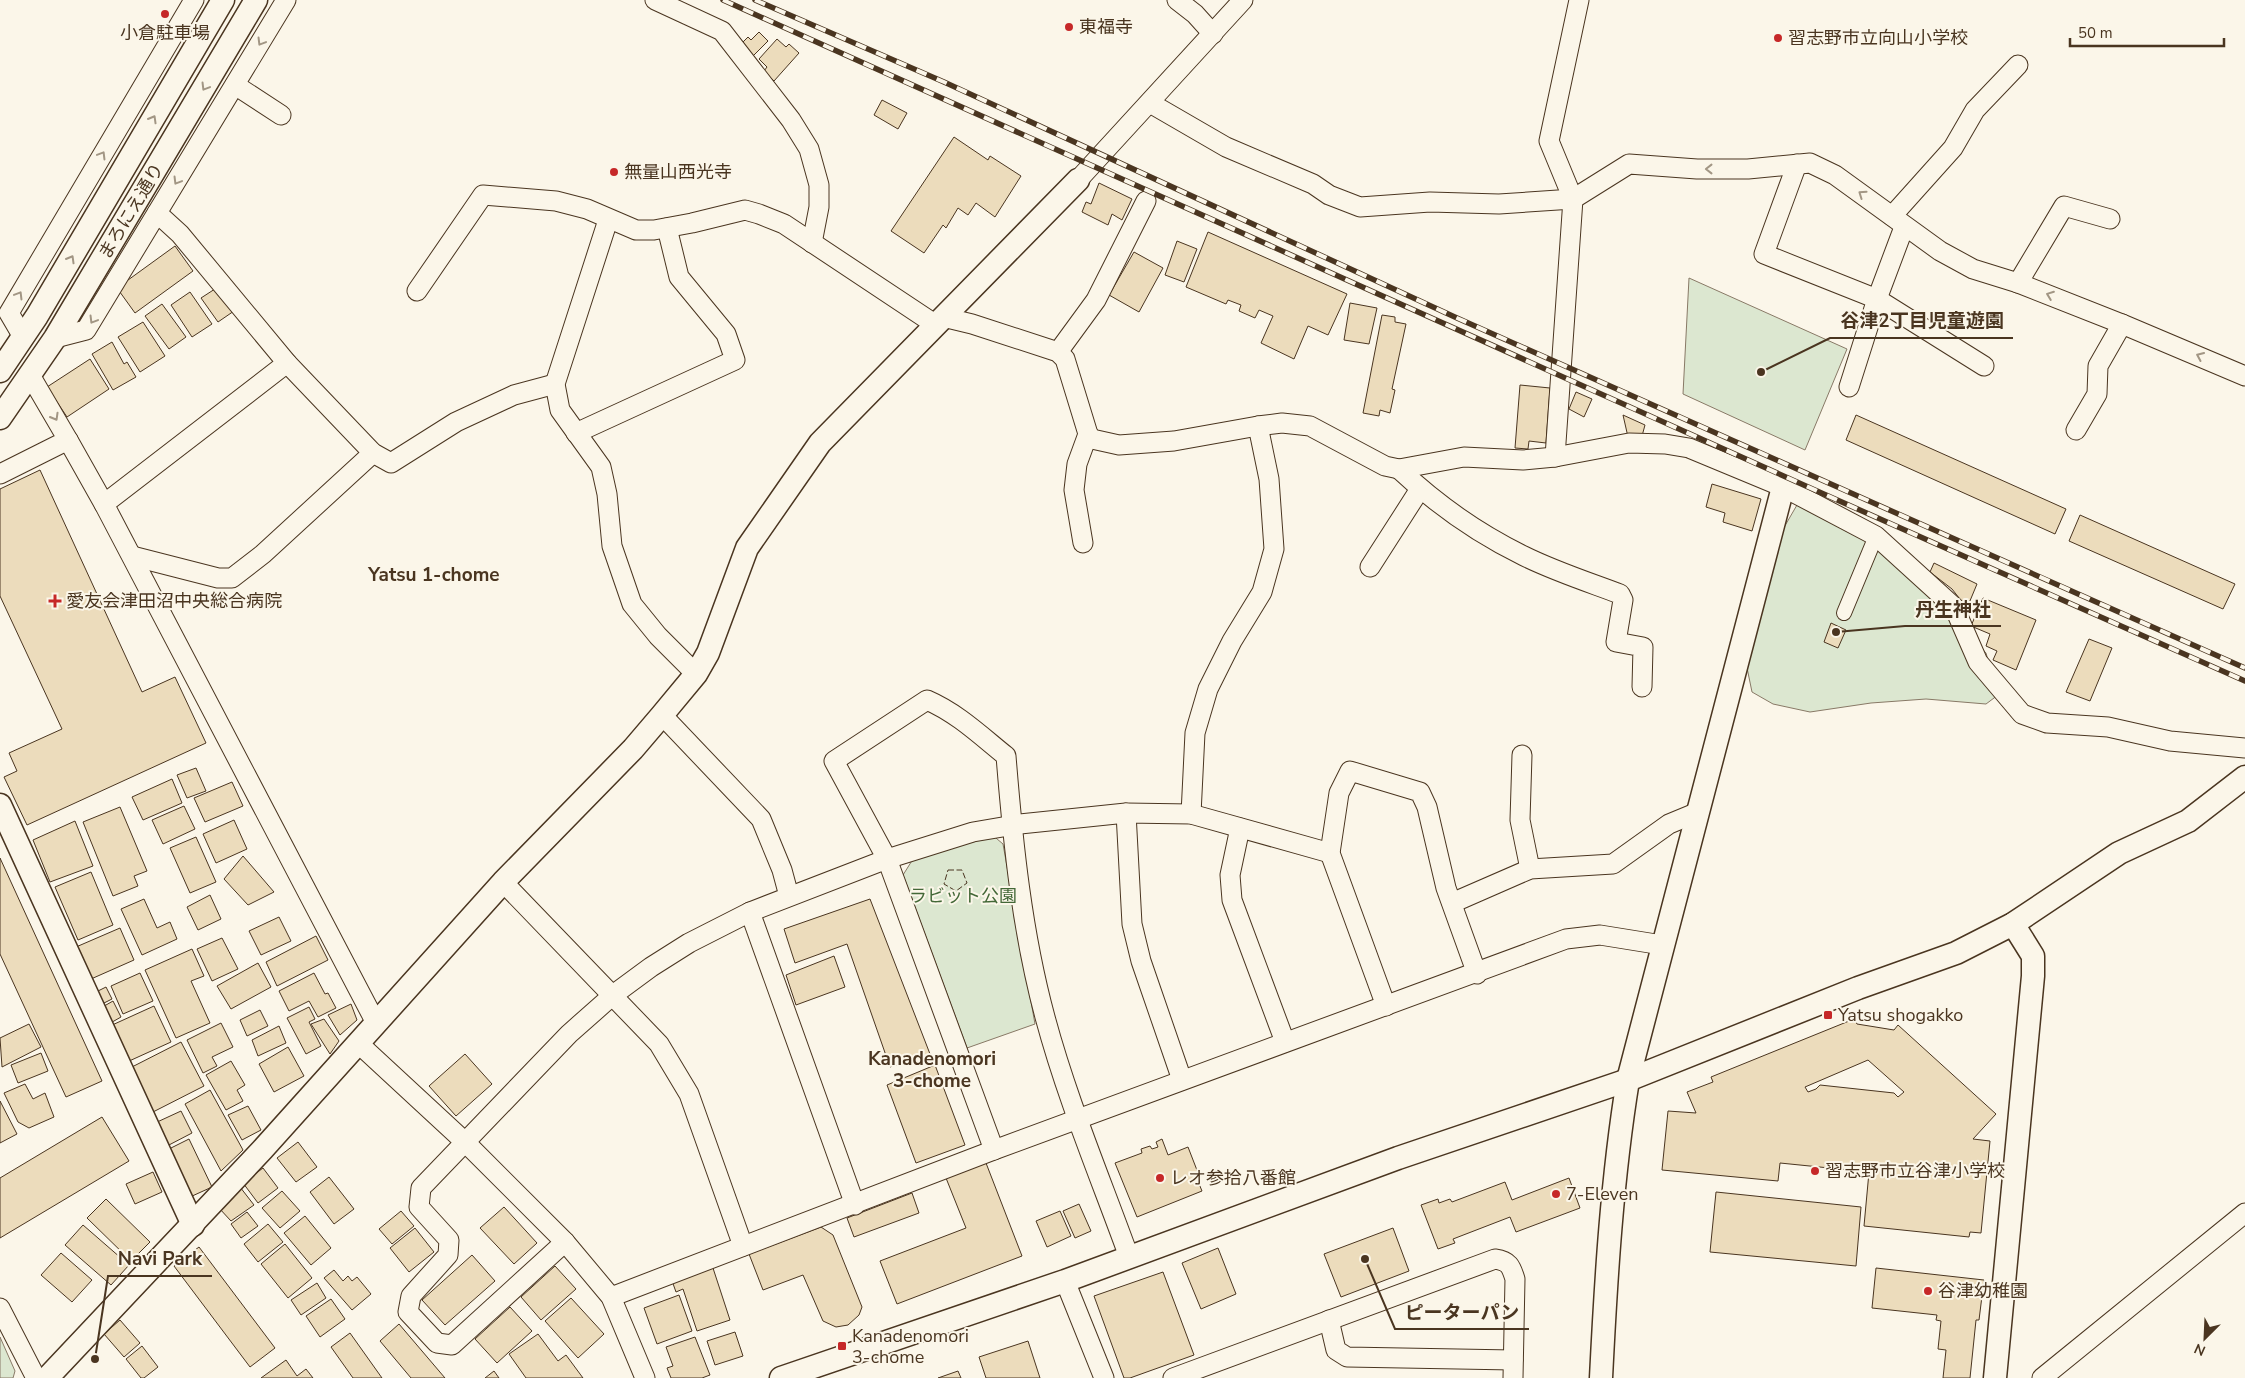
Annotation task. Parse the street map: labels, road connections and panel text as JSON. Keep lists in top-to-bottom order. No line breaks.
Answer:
{"streets":{"street":["まろにえ通り"]},"districts":["Yatsu 1-chome","Kanadenomori 3-chome"],"parks":["ラビット公園"],"places":{"other":["小倉駐車場","東福寺","習志野市立向山小学校","無量山西光寺","谷津2丁目児童遊園","丹生神社","習志野市立谷津小学校","レオ参拾八番館","7-Eleven","ピーターパン","谷津幼稚園","Navi Park"],"health":["愛友会津田沼中央総合病院"],"transit":["Yatsu shogakko","Kanadenomori 3-chome"]},"scale_bar":"50 m","north":"bottom left"}
